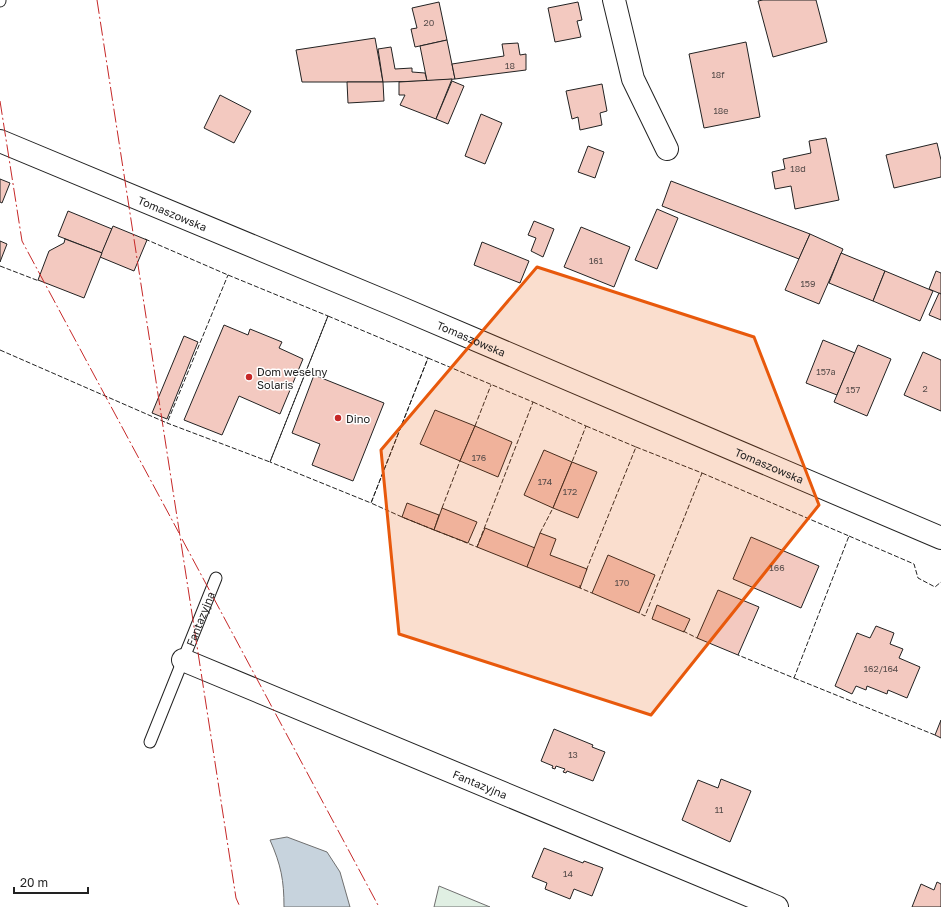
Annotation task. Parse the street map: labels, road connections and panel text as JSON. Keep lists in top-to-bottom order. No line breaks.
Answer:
{"streets":{"street":["Tomaszowska","Fantazyjna"]},"places":["Dom weselny Solaris","Dino"],"house_numbers":["20","18","18f","18e","18d","161","159","157a","2","157","176","174","172","166","170","162/164","13","11","14"],"scale_bar":"20 m"}
